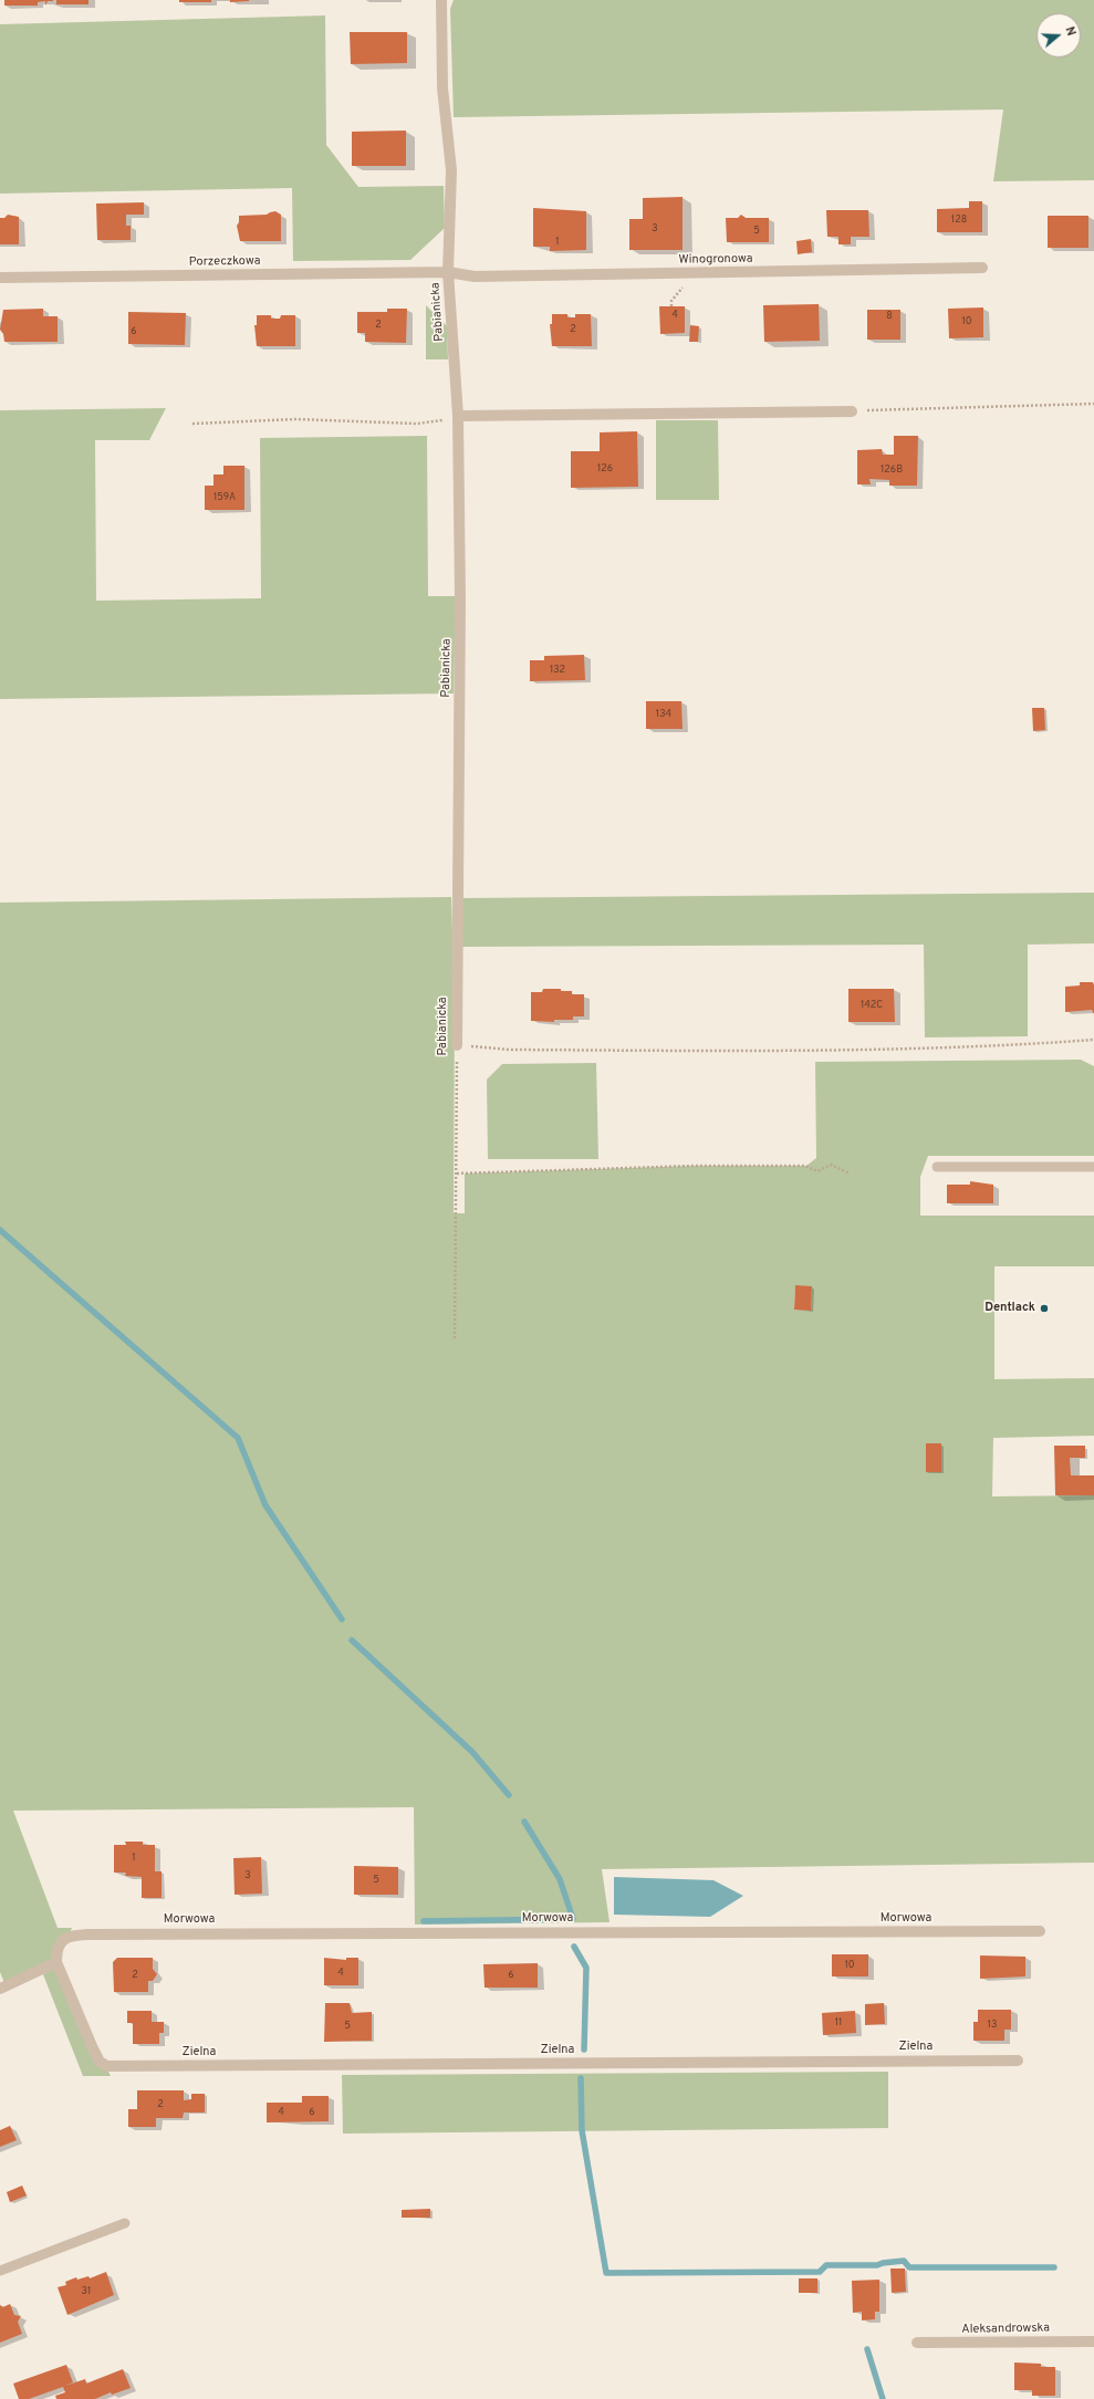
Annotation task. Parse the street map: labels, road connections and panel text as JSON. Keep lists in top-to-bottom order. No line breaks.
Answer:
{"streets":{"street":["Winogronowa","Porzeczkowa","Pabianicka","Morwowa","Zielna","Aleksandrowska"]},"crossings":[["Winogronowa","Porzeczkowa"],["Winogronowa","Pabianicka"],["Porzeczkowa","Pabianicka"],["Morwowa","Zielna"]],"places":["Dentlack"],"house_numbers":["128","3","5","1","4","8","10","2","2","6","126","126B","159A","132","134","142C","1","3","5","10","4","2","6","11","13","5","2","4","6","31"],"north":"right"}
